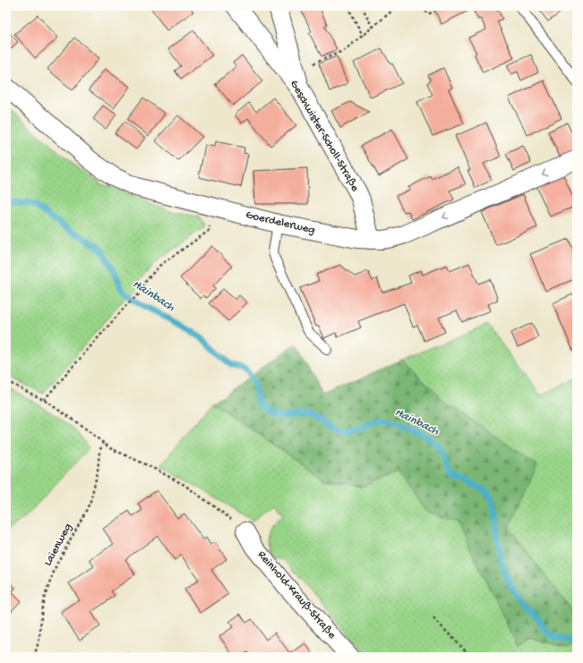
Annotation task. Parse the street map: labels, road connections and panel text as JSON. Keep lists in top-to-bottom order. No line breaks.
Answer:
{"streets":{"street":["Geschwister-Scholl-Straße","Goerdelerweg","Reinhold-Krauß-Straße"],"path":["Laienweg"]},"crossings":[["Geschwister-Scholl-Straße","Goerdelerweg"]],"one_way":["Goerdelerweg"],"water":["Hainbach"]}
